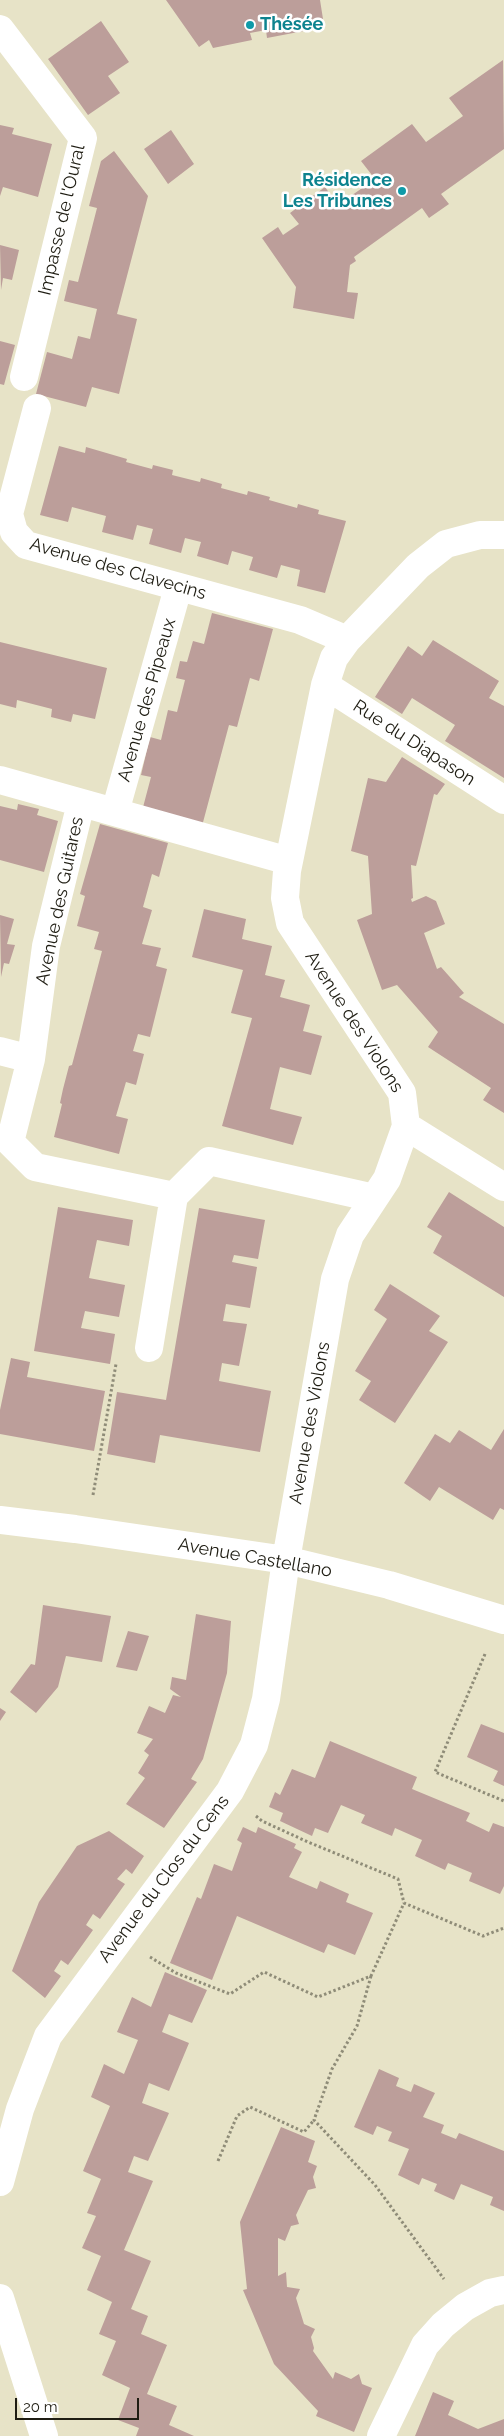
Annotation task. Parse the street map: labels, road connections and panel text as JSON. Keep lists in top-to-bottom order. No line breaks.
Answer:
{"streets":{"street":["Impasse de l'Oural","Avenue des Clavecins","Avenue des Pipeaux","Rue du Diapason","Avenue des Guitares","Avenue des Violons","Avenue Castellano","Avenue du Clos du Cens"]},"crossings":[["Avenue des Clavecins","Avenue des Pipeaux"],["Avenue des Clavecins","Avenue des Violons"],["Rue du Diapason","Avenue des Violons"],["Avenue des Violons","Avenue Castellano"],["Avenue des Violons","Avenue du Clos du Cens"],["Avenue Castellano","Avenue du Clos du Cens"]],"places":["Thésée","Résidence Les Tribunes"],"scale_bar":"20 m"}
